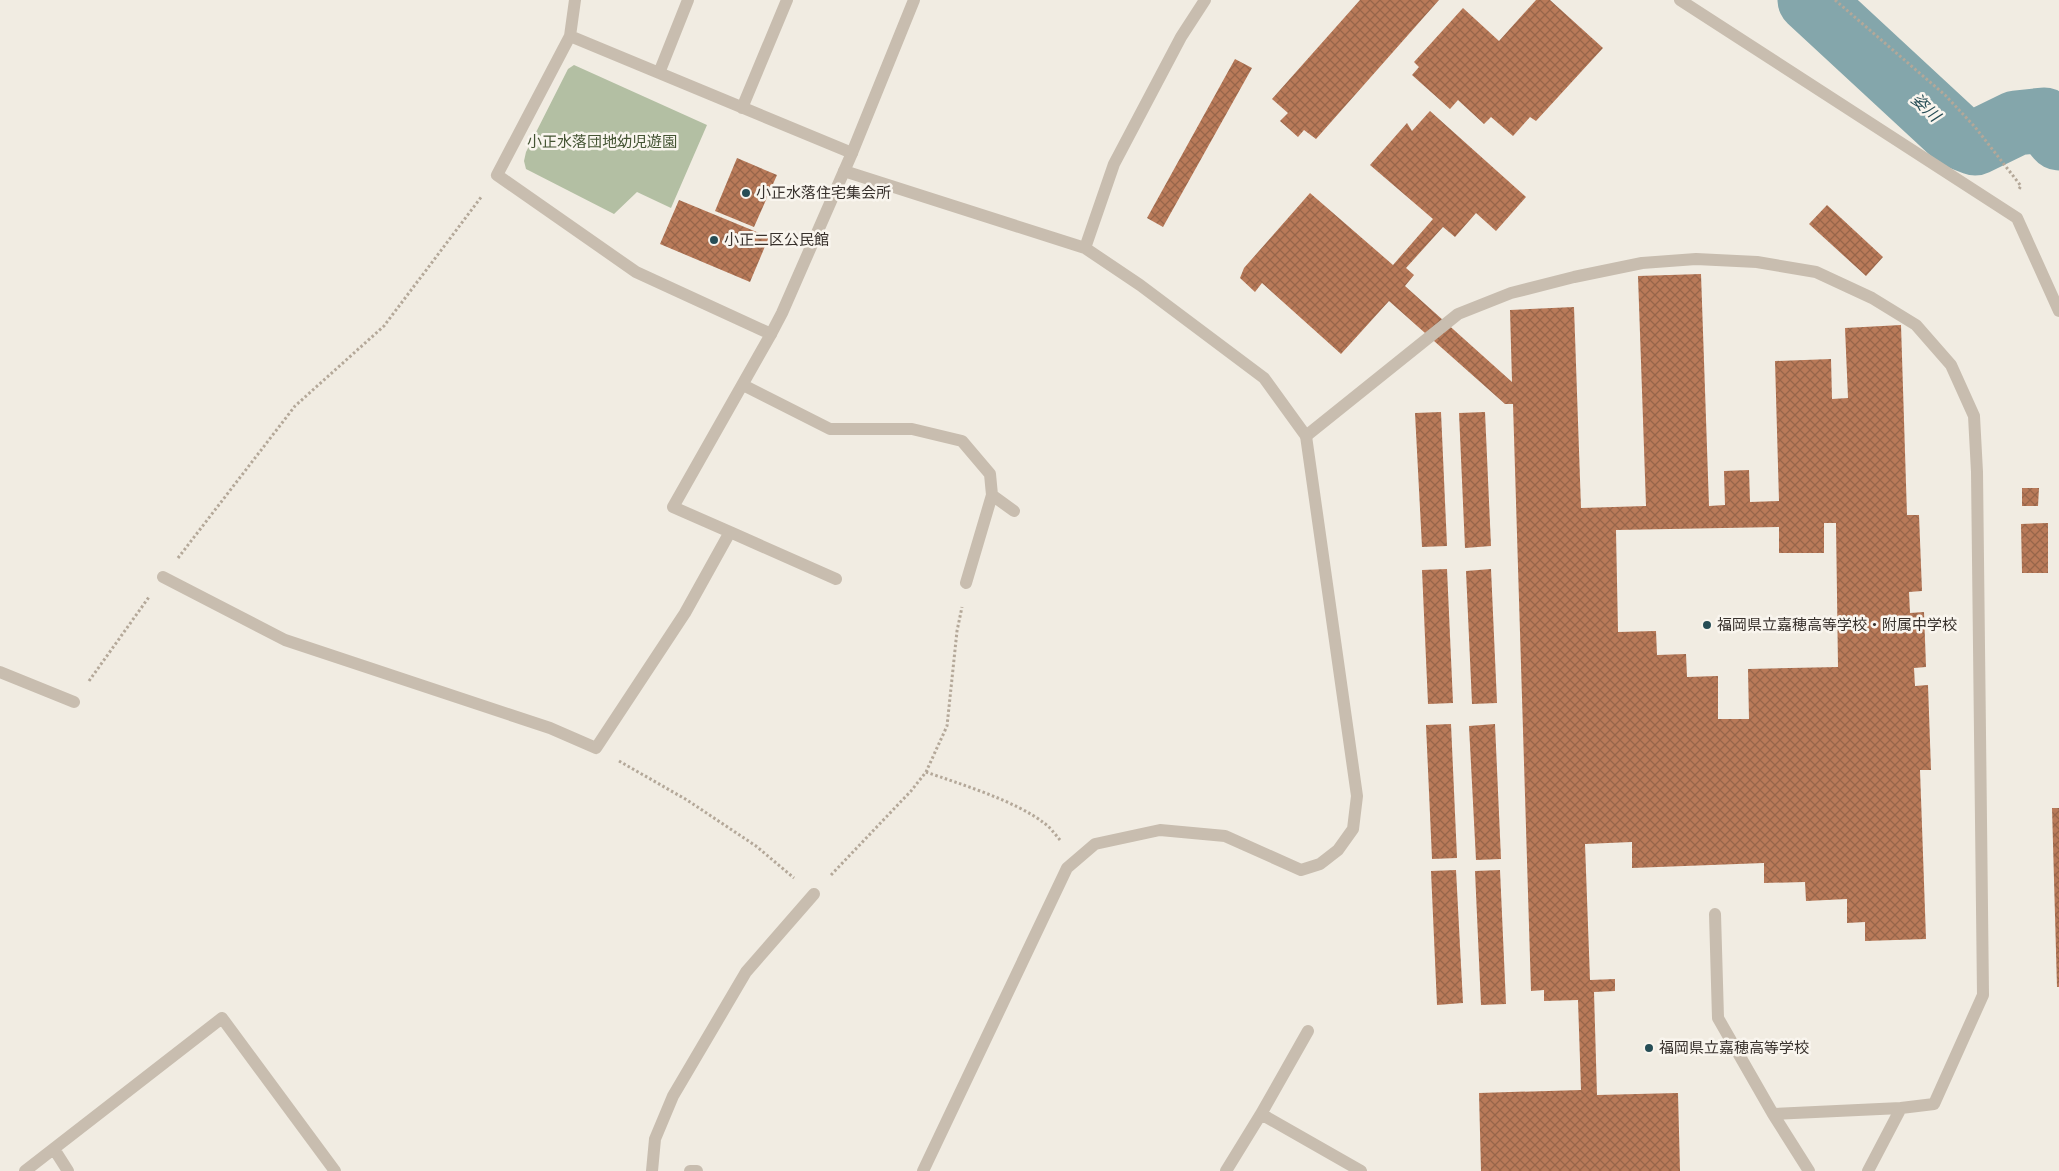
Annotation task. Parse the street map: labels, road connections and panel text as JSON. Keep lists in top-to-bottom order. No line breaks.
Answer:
{"water":["姿川"],"parks":["小正水落団地幼児遊園"],"places":["小正水落住宅集会所","小正二区公民館","福岡県立嘉穂高等学校・附属中学校","福岡県立嘉穂高等学校"]}
